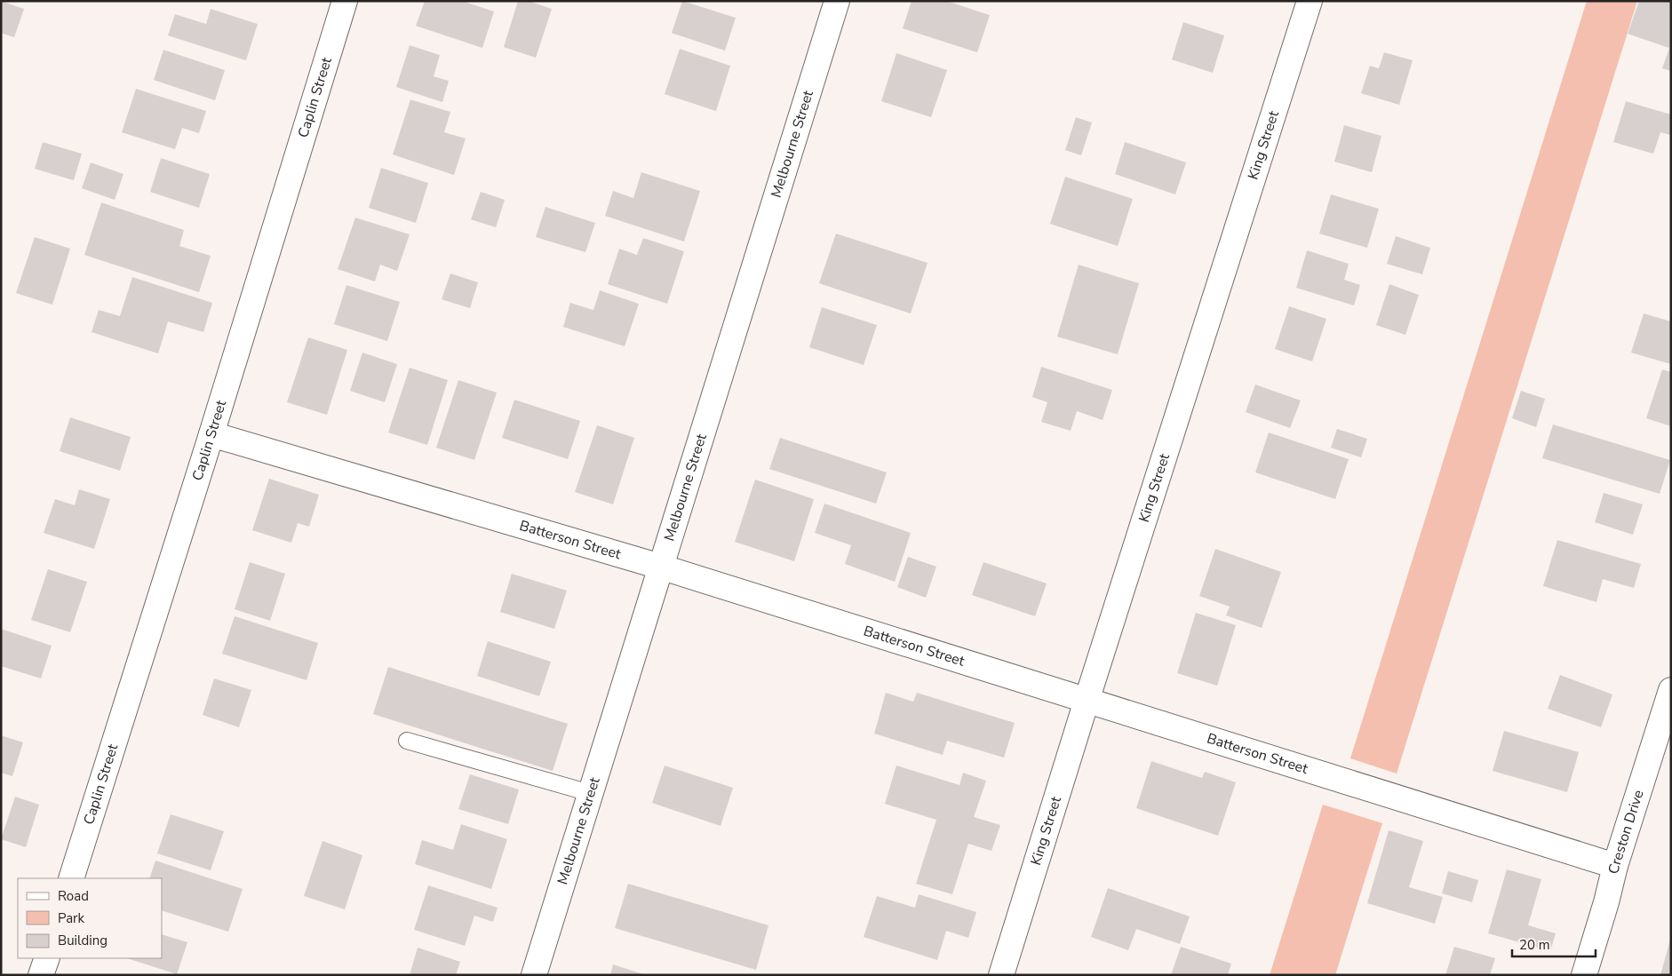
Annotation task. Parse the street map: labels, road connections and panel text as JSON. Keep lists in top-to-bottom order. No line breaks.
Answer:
{"streets":{"street":["Caplin Street","Melbourne Street","King Street","Batterson Street","Creston Drive"]},"crossings":[["Caplin Street","Batterson Street"],["Melbourne Street","Batterson Street"],["King Street","Batterson Street"],["Batterson Street","Creston Drive"]],"legend":["Road","Park","Building"],"scale_bar":"20 m"}
